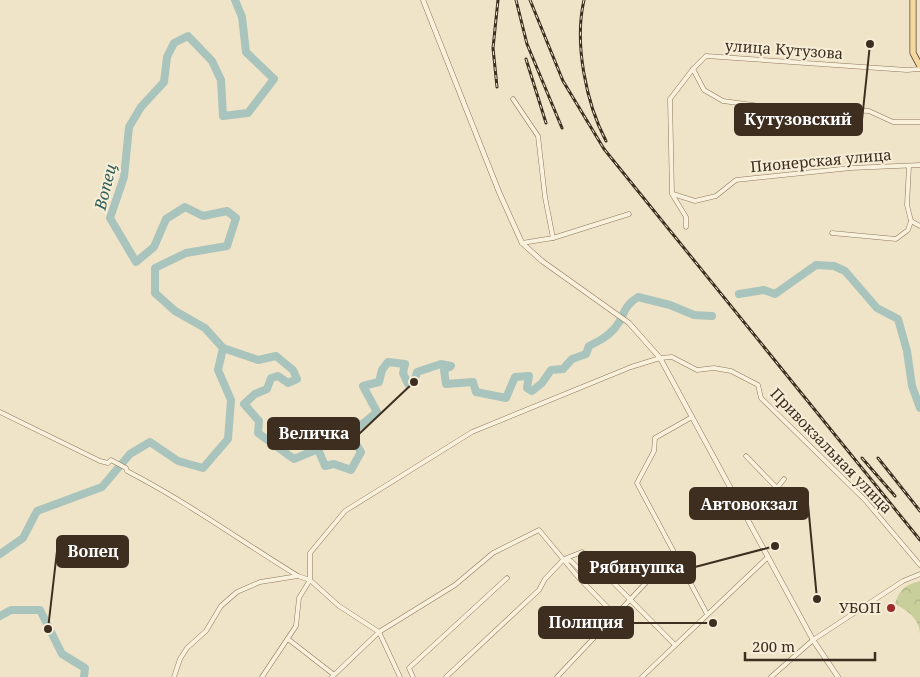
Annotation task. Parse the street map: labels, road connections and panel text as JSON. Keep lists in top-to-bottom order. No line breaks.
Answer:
{"streets":{"street":["улица Кутузова","Пионерская улица","Привокзальная улица"]},"crossings":[["улица Кутузова","Пионерская улица"]],"water":["Вопец"],"places":["Кутузовский","Величка","Рябинушка","Автовокзал","УБОП","Полиция","Вопец"],"scale_bar":"200 m"}
